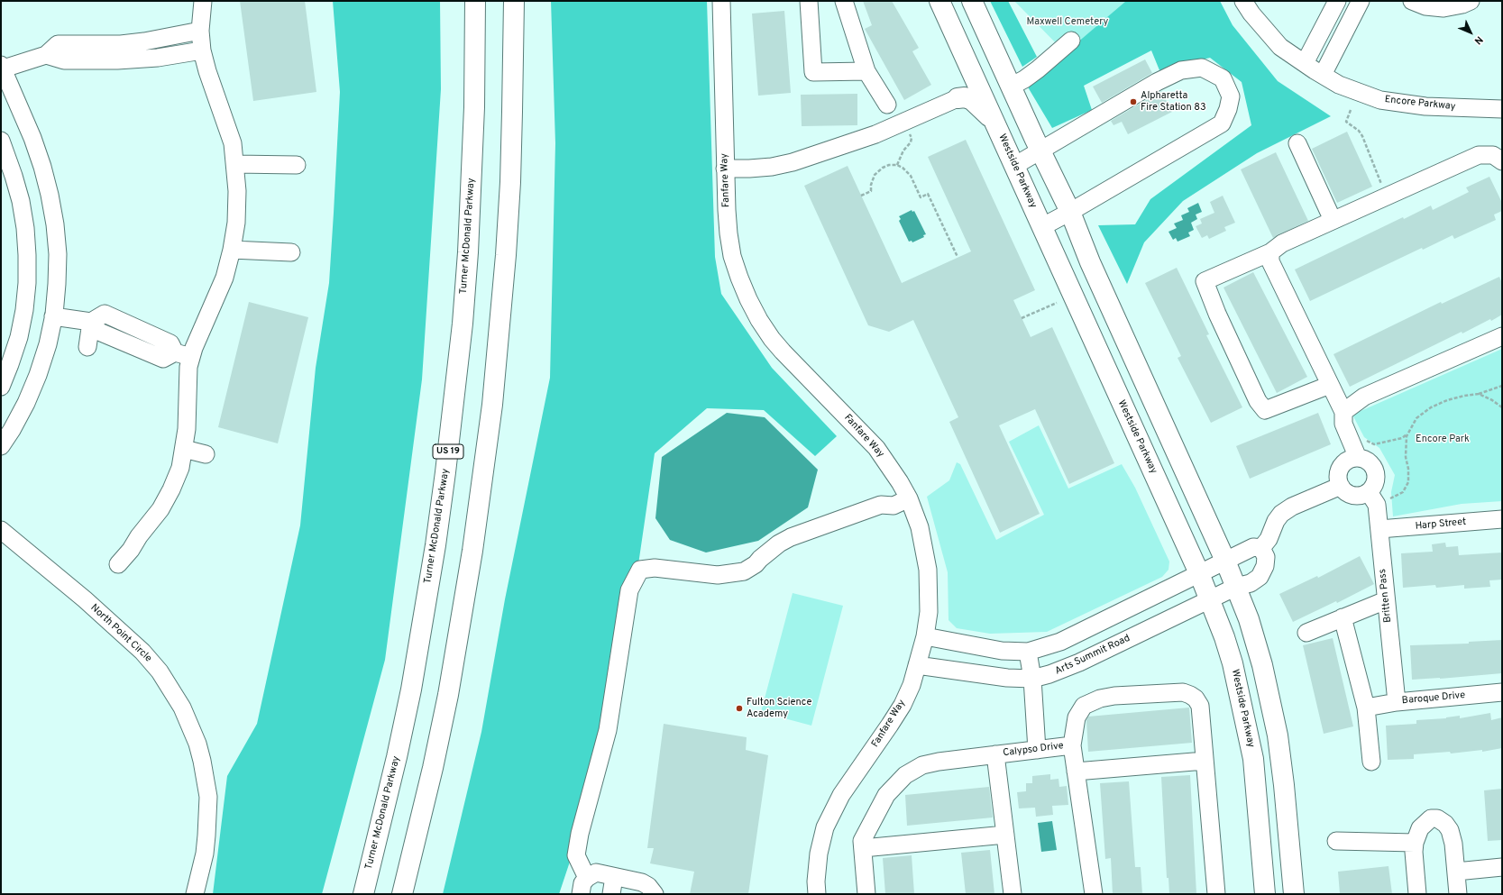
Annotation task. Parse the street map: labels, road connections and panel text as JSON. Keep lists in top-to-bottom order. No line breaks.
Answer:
{"streets":{"main road":["Westside Parkway","Turner McDonald Parkway","US 19"],"street":["Encore Parkway","Fanfare Way","Harp Street","Britten Pass","North Point Circle","Arts Summit Road","Baroque Drive","Calypso Drive"]},"crossings":[["Westside Parkway","Arts Summit Road"],["Fanfare Way","Arts Summit Road"],["Harp Street","Britten Pass"],["Britten Pass","Baroque Drive"]],"parks":["Maxwell Cemetery","Encore Park"],"places":["Alpharetta Fire Station 83","Fulton Science Academy"],"north":"bottom right"}
